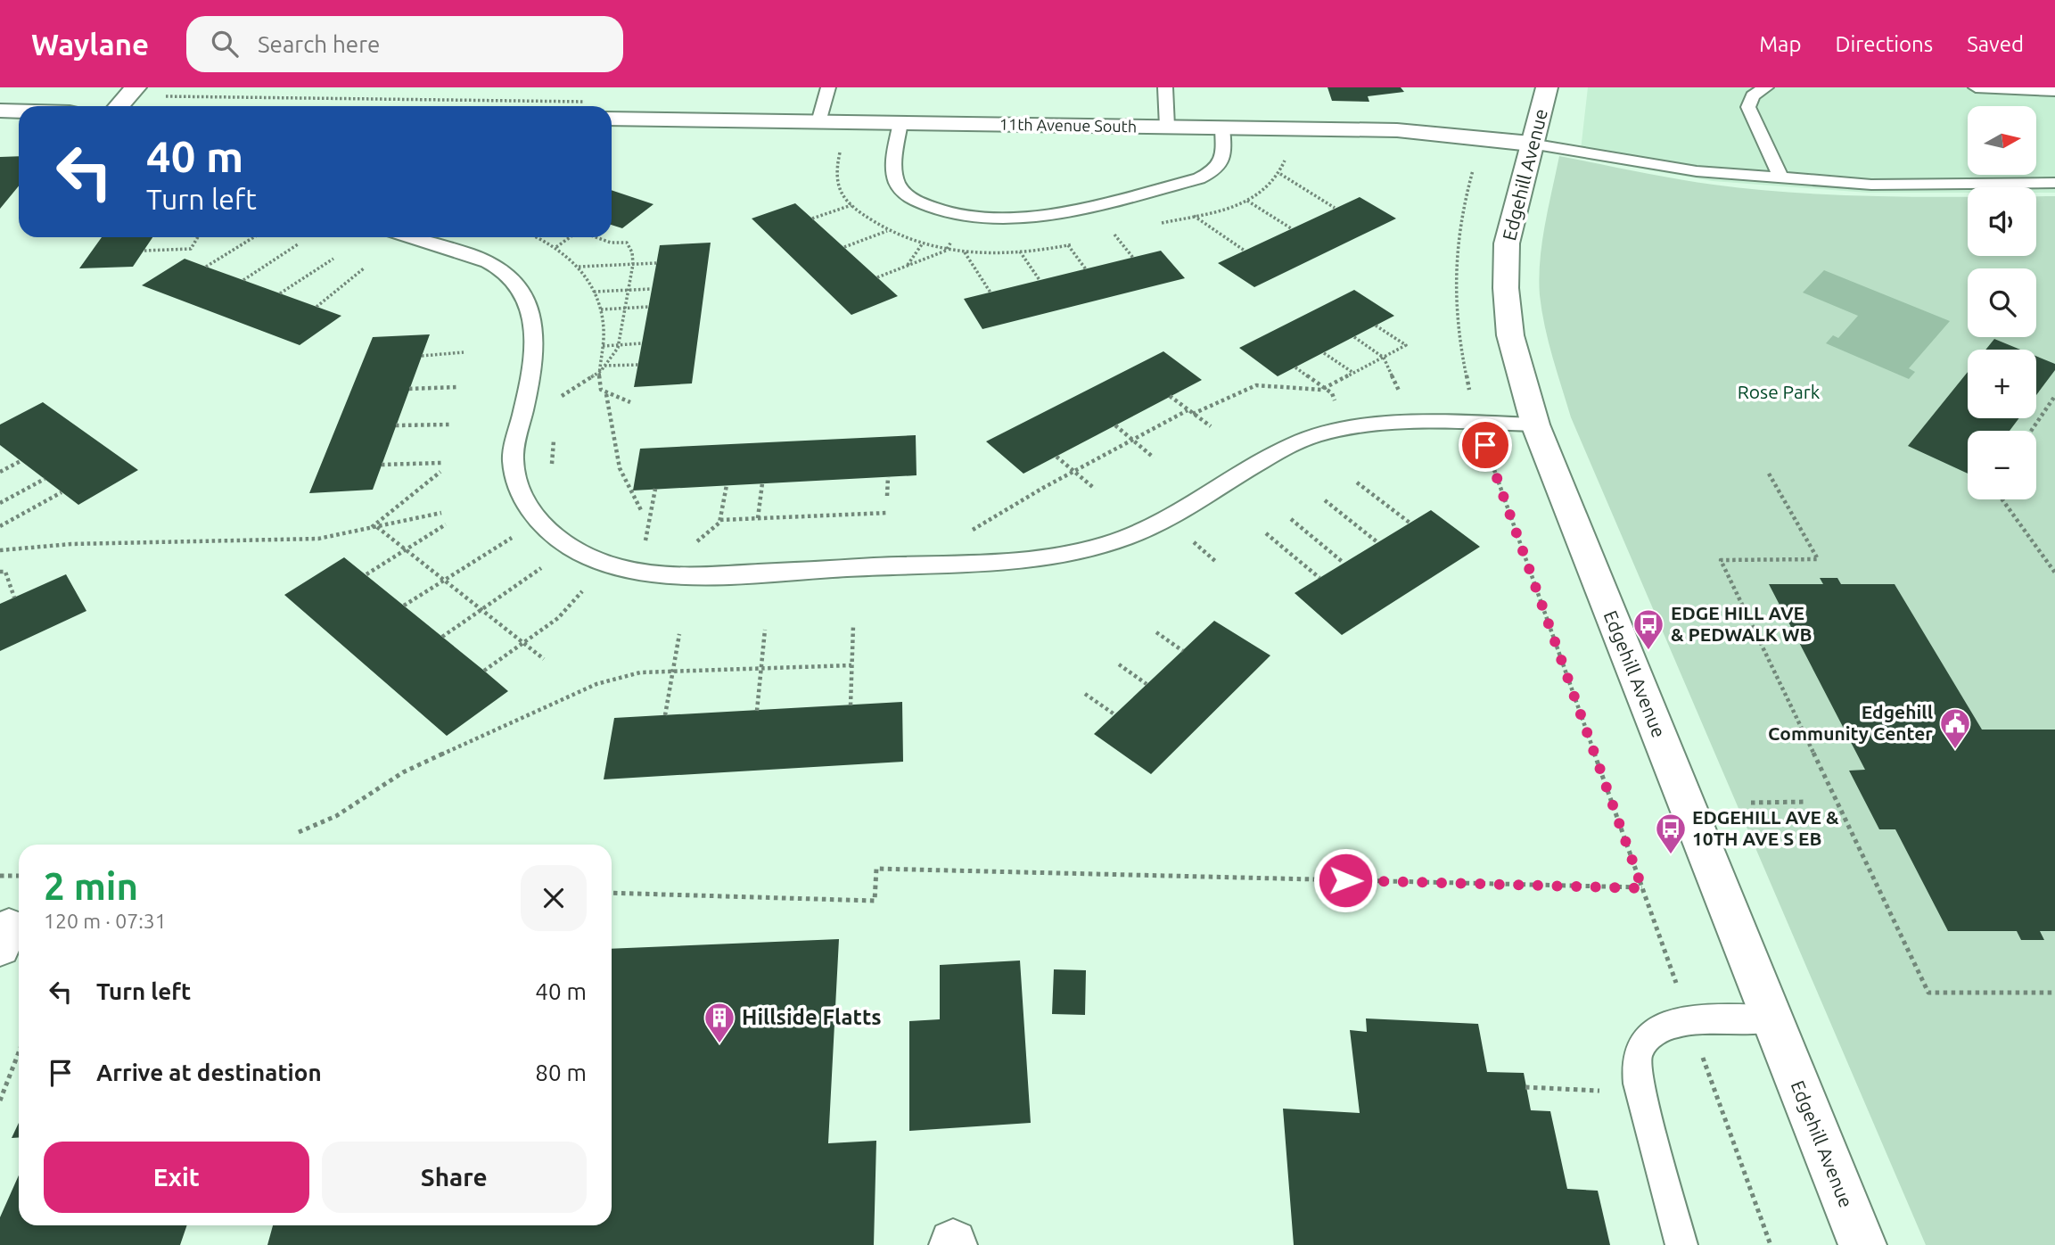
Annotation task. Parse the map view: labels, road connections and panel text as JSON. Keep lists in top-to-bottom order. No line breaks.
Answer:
{"streets":{"street":["11th Avenue South","Edgehill Avenue"]},"crossings":[["11th Avenue South","Edgehill Avenue"]],"parks":["Rose Park"],"places":{"bus stop":["EDGE HILL AVE & PEDWALK WB","EDGEHILL AVE & 10TH AVE S EB"],"public building":["Edgehill Community Center"],"building":["Hillside Flatts"]},"north":"right","page":{"header":"Waylane","search":"Search here","nav":["Map","Directions","Saved"],"map_buttons":["+","−"],"turn":["40 m","Turn left"],"heading":["2 min","120 m · 07:31"],"list":[{"name":"Turn left","value":"40 m"},{"name":"Arrive at destination","value":"80 m"}],"buttons":["Exit","Share"]}}
